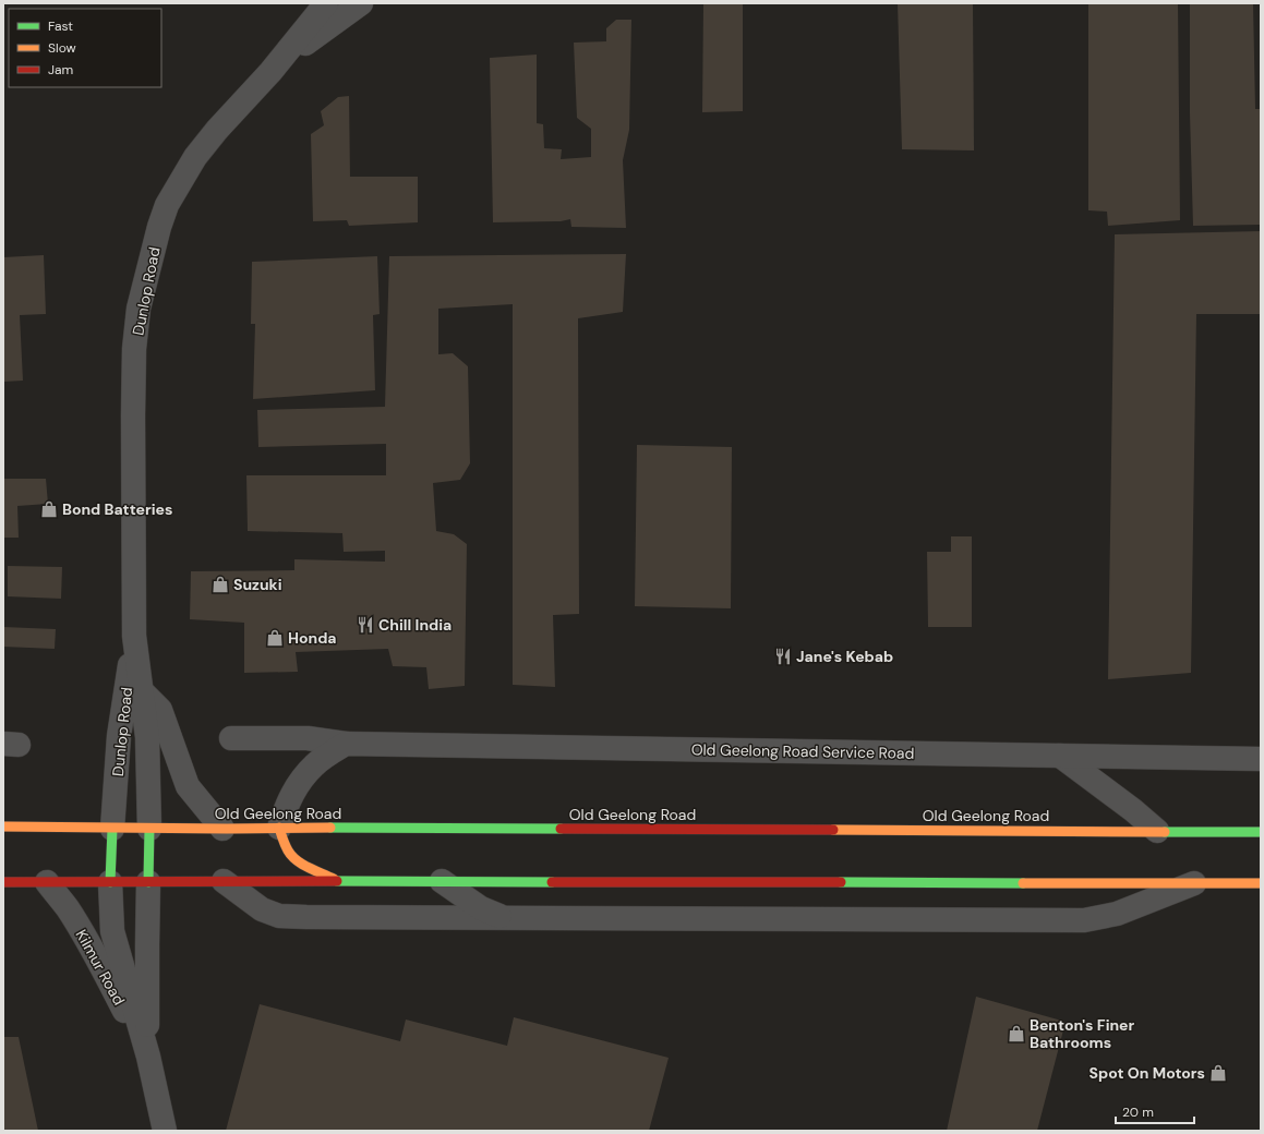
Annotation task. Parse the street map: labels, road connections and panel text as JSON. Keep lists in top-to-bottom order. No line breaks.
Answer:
{"streets":{"main road":["Old Geelong Road"],"street":["Dunlop Road","Old Geelong Road Service Road","Kilmur Road"]},"crossings":[["Dunlop Road","Old Geelong Road"]],"places":{"shop":["Bond Batteries","Suzuki","Honda","Benton's Finer Bathrooms","Spot On Motors"],"restaurant":["Chill India","Jane's Kebab"]},"legend":["Fast","Slow","Jam"],"scale_bar":"20 m"}
